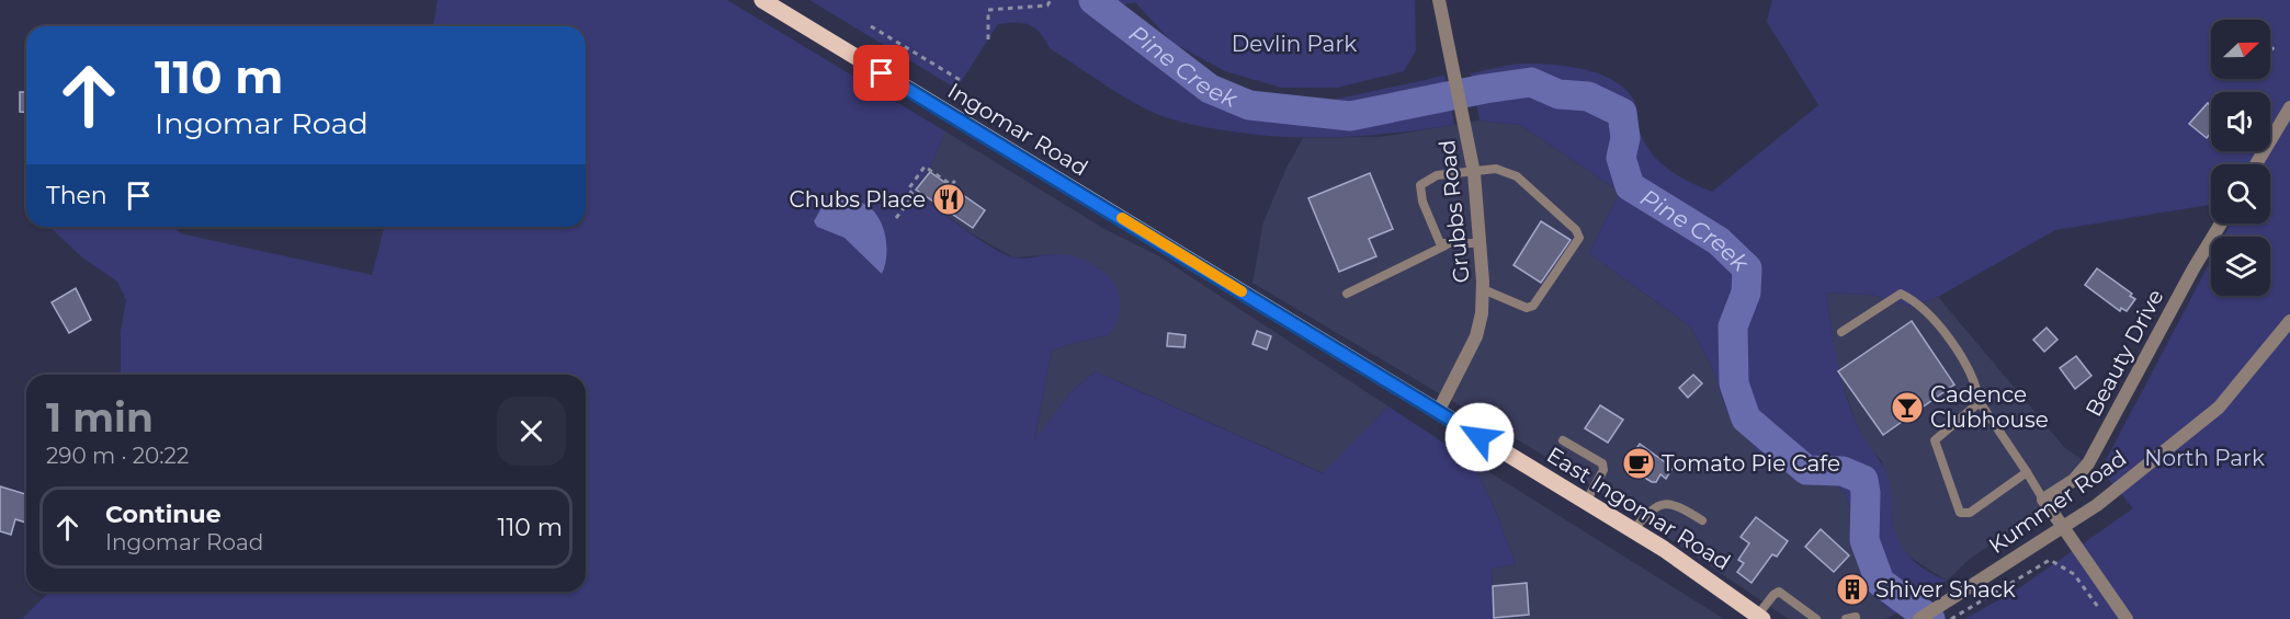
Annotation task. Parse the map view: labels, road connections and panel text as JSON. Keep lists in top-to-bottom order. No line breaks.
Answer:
{"streets":{"main road":["Ingomar Road","East Ingomar Road"],"street":["Grubbs Road","Beauty Drive","Kummer Road"]},"crossings":[["Ingomar Road","East Ingomar Road"],["Grubbs Road","East Ingomar Road"]],"water":["Pine Creek"],"parks":["Devlin Park","North Park"],"places":{"restaurant":["Chubs Place"],"bar":["Cadence Clubhouse"],"cafe":["Tomato Pie Cafe"],"building":["Shiver Shack"]},"north":"right","page":{"turn":["110 m","Ingomar Road"],"then":"Then","heading":["1 min","290 m · 20:22"],"list":[{"name":"Continue","note":"Ingomar Road","value":"110 m"}]}}
